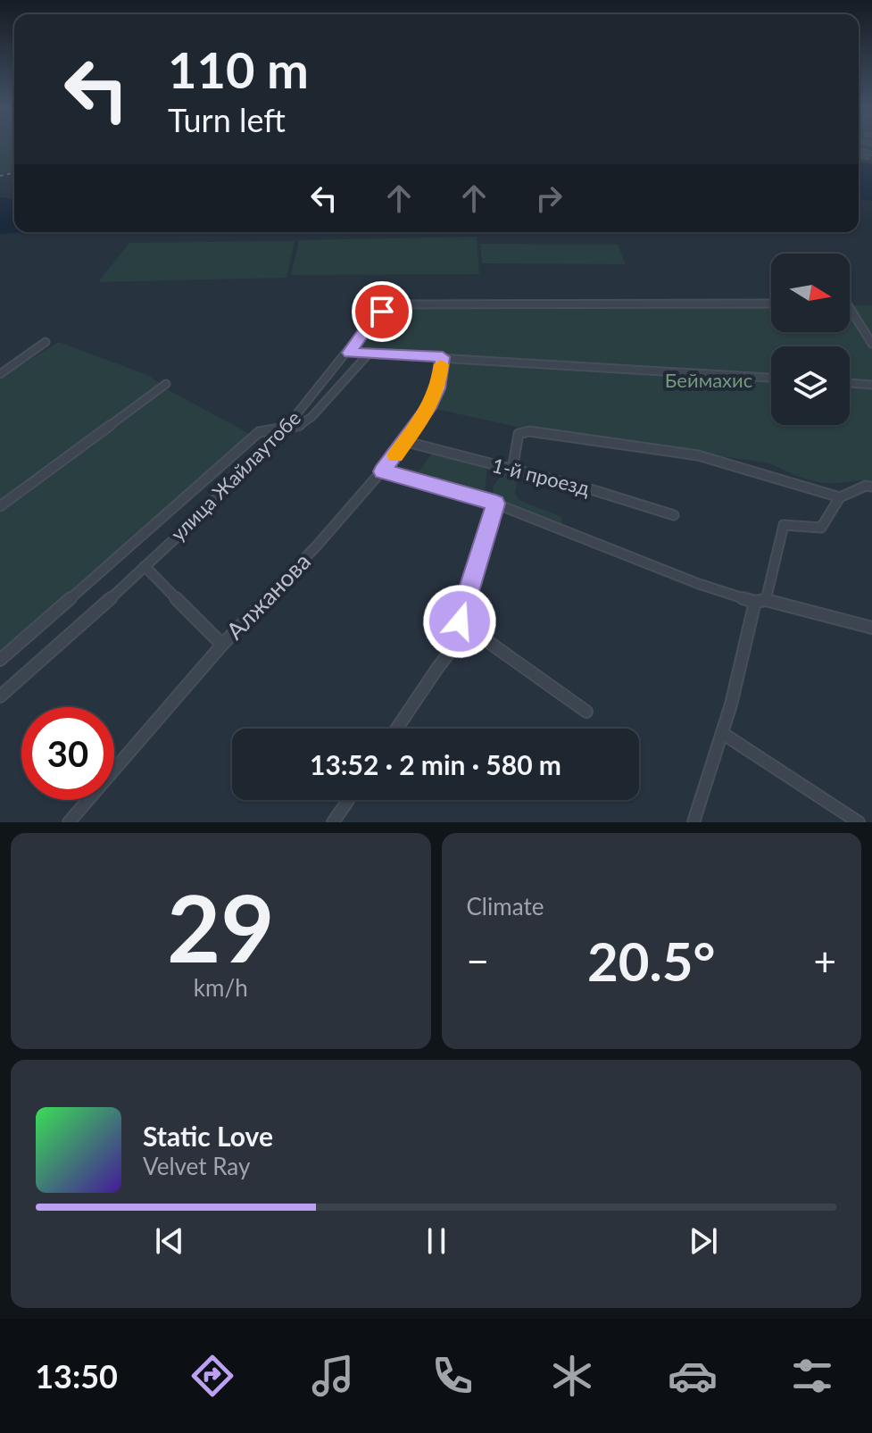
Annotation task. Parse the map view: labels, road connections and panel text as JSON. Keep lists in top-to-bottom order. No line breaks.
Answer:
{"streets":{"street":["улица Жайлаутобе","1-й проезд","Алжанова"]},"crossings":[["1-й проезд","Алжанова"]],"parks":["Беймахис"],"north":"right","page":{"turn":["110 m","Turn left"],"limit":"30","trip":"13:52 · 2 min · 580 m","tile":[["29","km/h"],"Climate"],"heat":["−","20.5°","+"],"song":["Static Love","Velvet Ray"],"tabs":"13:50"}}
